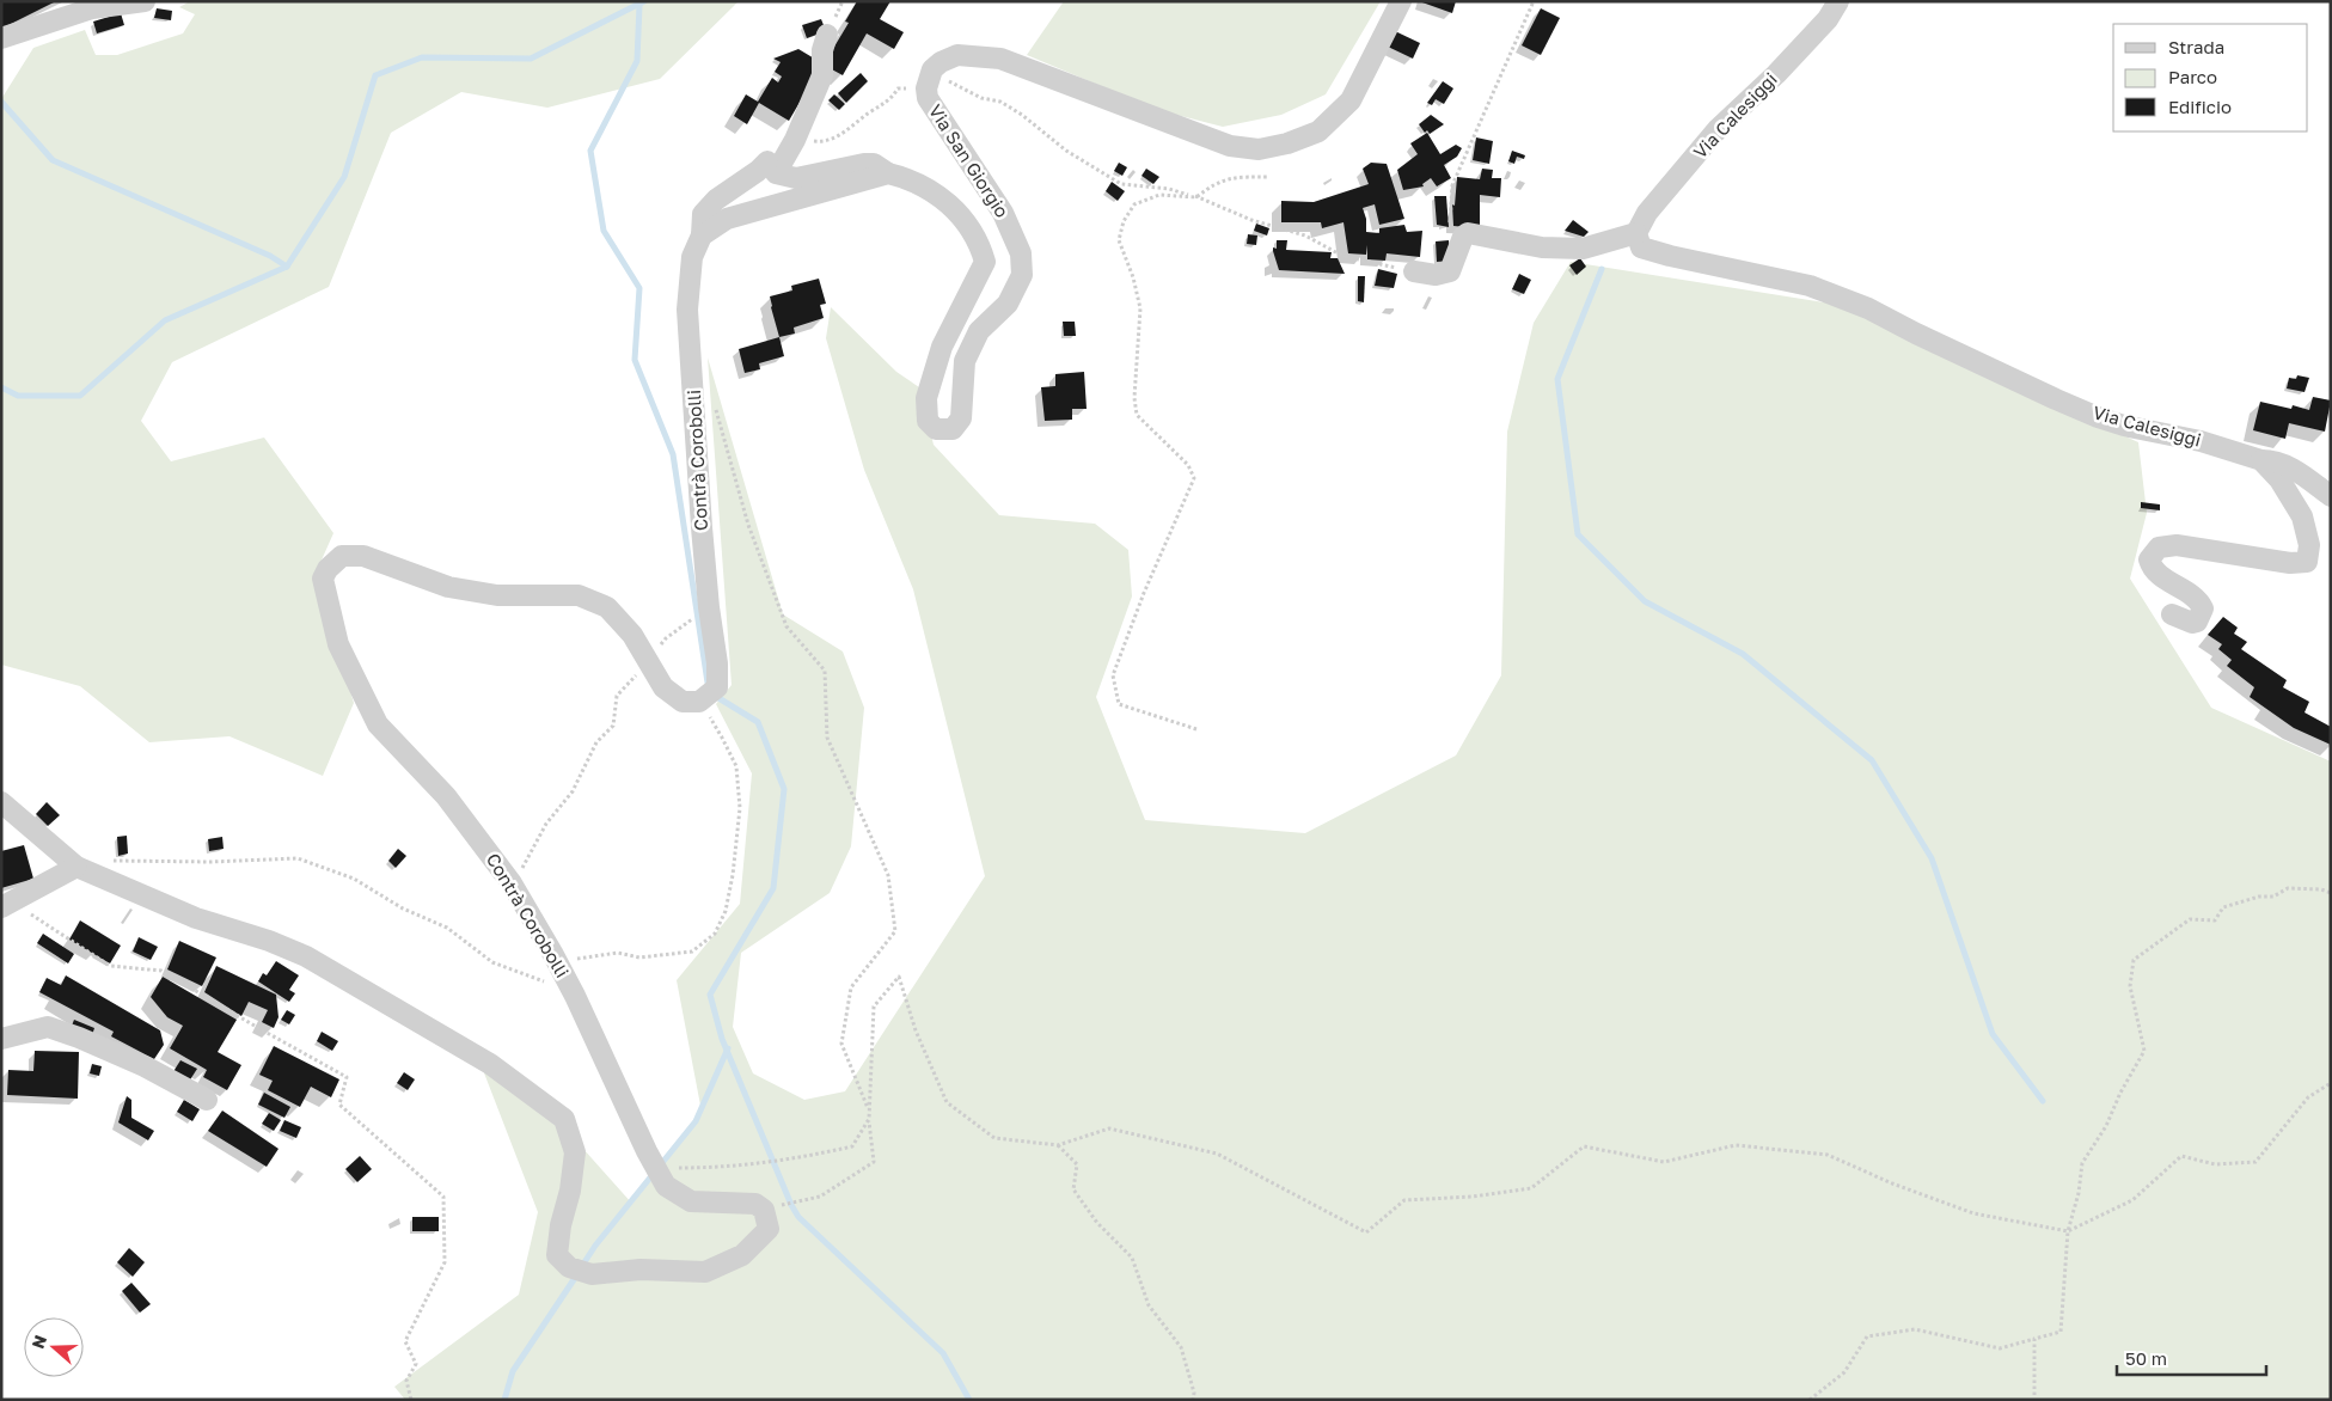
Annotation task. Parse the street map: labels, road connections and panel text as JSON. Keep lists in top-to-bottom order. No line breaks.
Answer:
{"streets":{"street":["Via Calesiggi","Via San Giorgio","Contrà Corobolli"]},"legend":["Strada","Parco","Edificio"],"scale_bar":"50 m","north":"left"}
